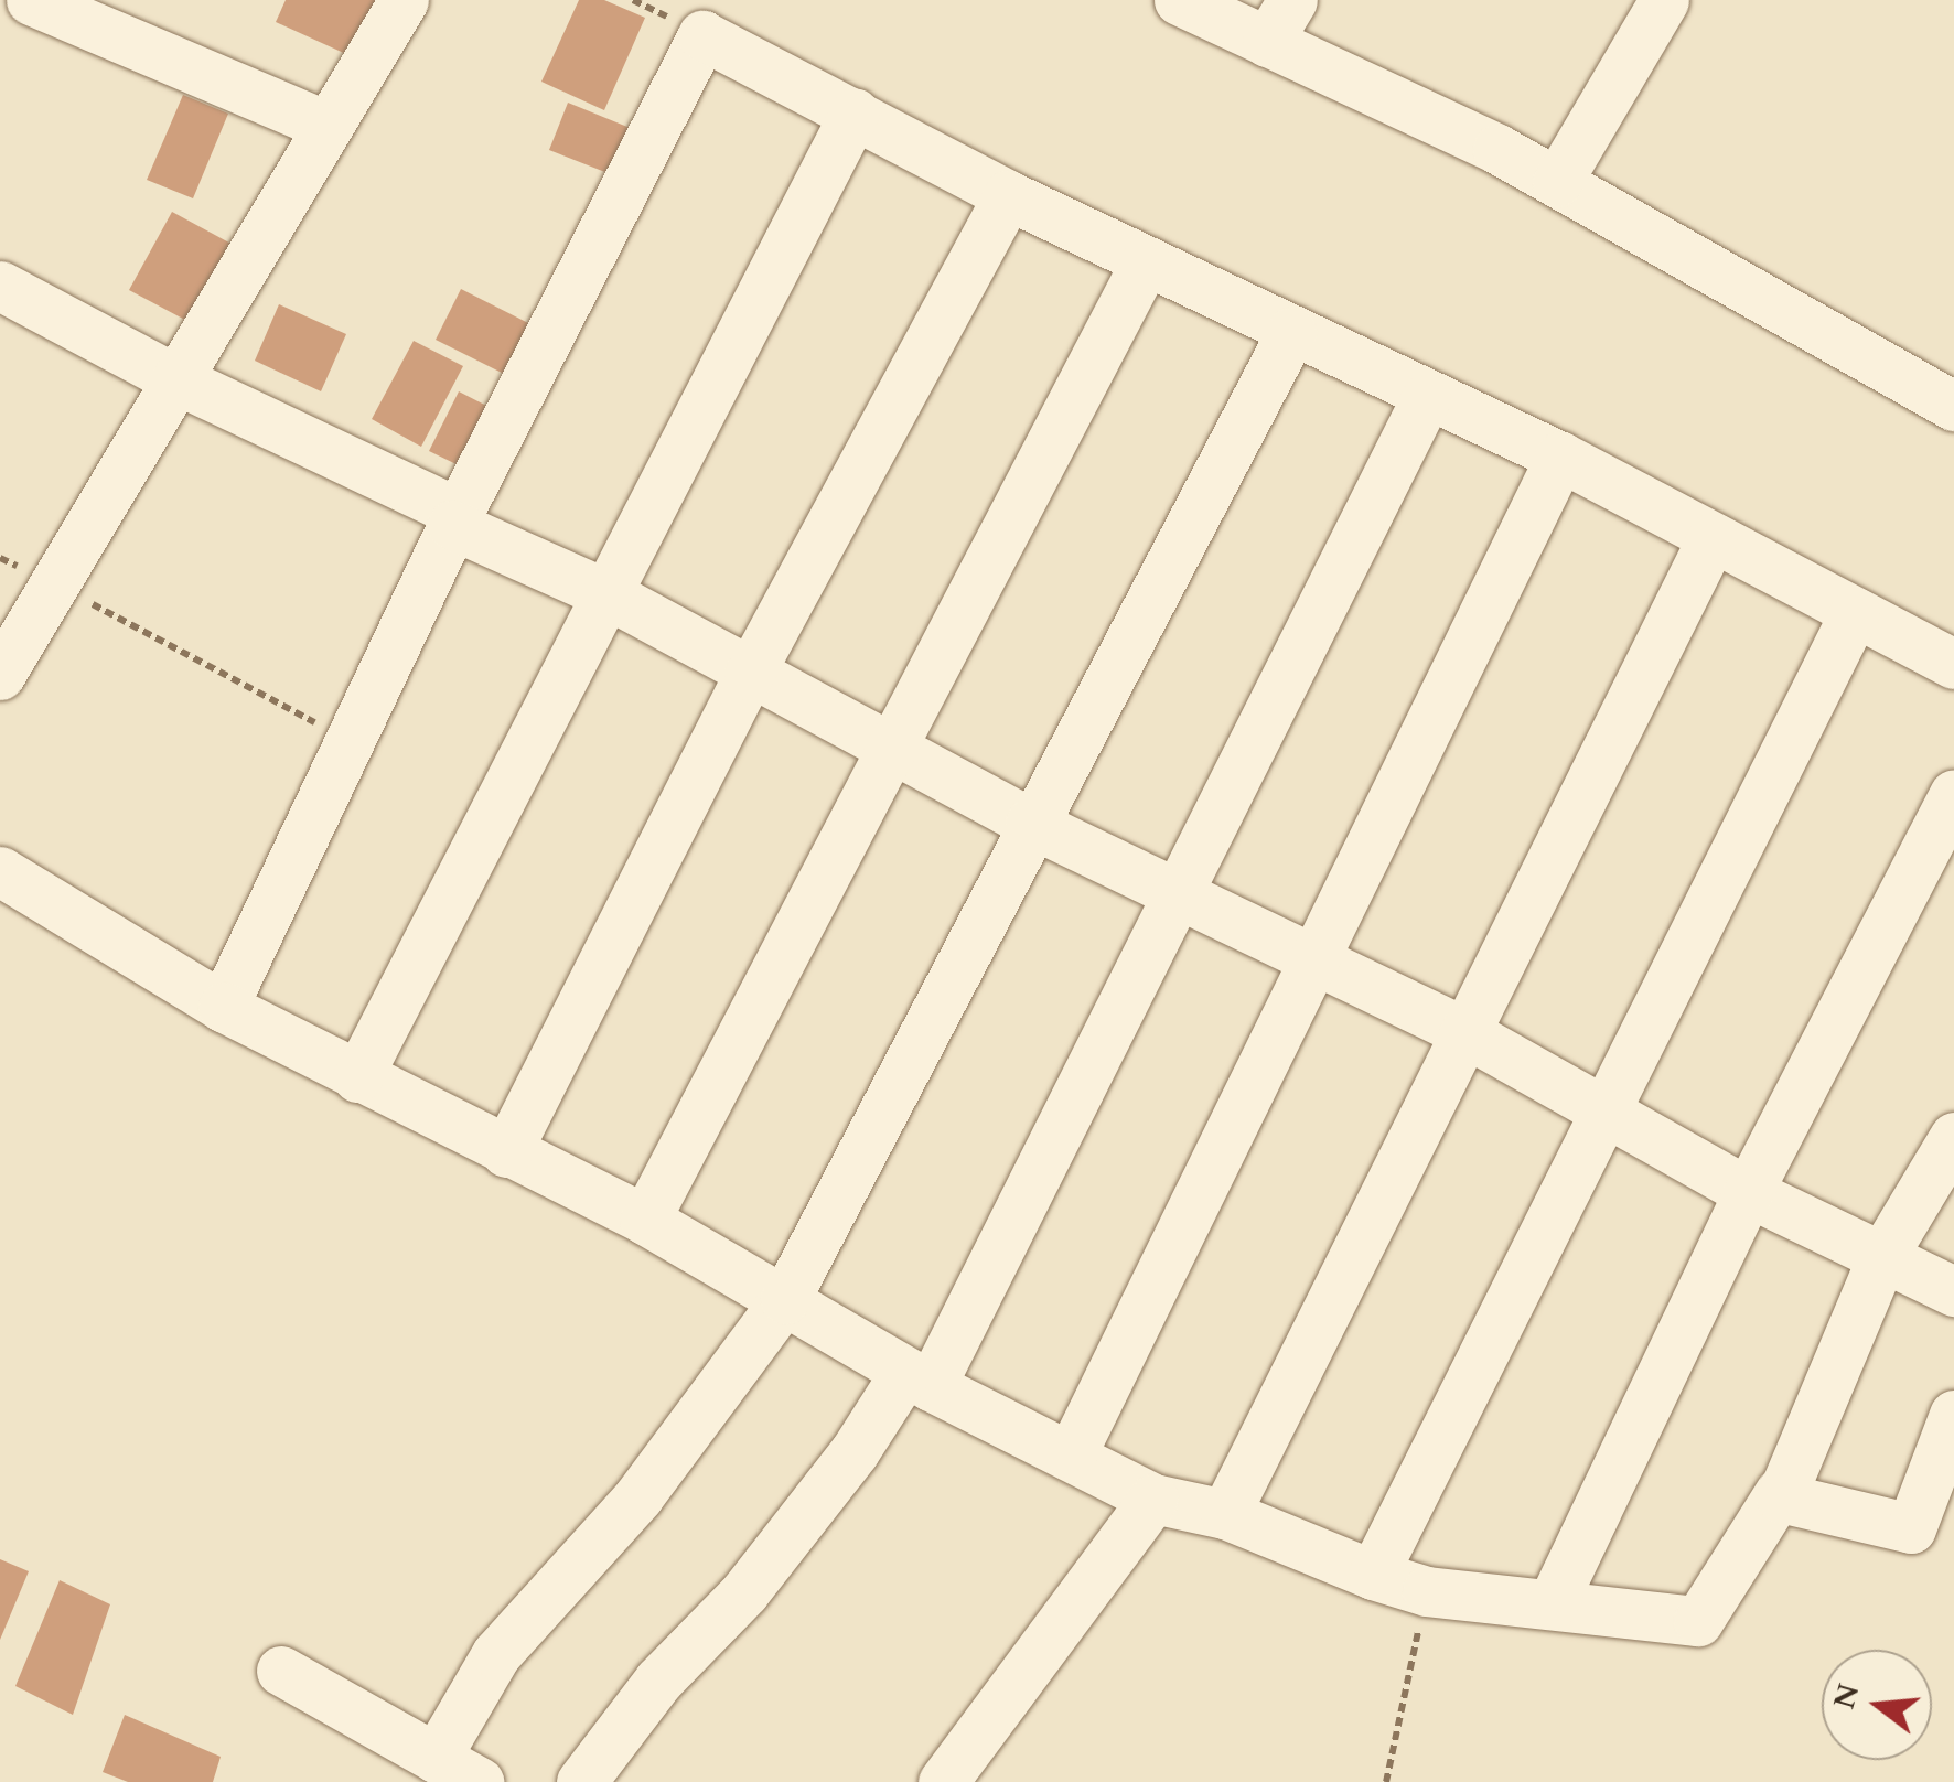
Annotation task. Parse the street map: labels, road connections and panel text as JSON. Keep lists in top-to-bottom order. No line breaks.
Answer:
{"north":"left"}
